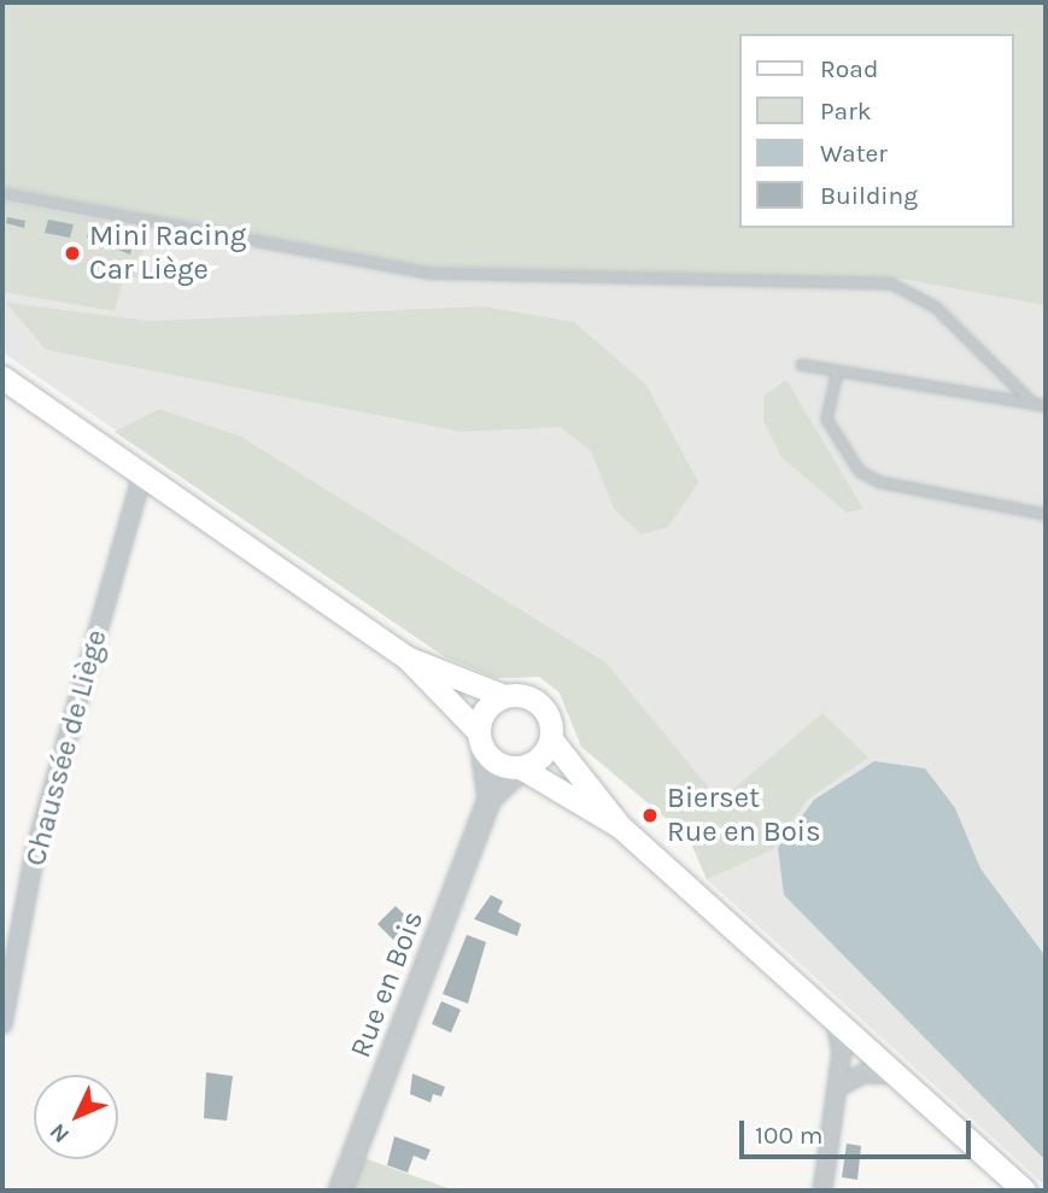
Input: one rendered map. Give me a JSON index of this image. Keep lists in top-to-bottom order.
{
  "streets": {
    "street": ["Chaussée de Liège", "Rue en Bois"]
  },
  "places": ["Mini Racing Car Liège", "Bierset Rue en Bois"],
  "legend": [
    "Road",
    "Park",
    "Water",
    "Building"
  ],
  "scale_bar": "100 m",
  "north": "bottom left"
}
